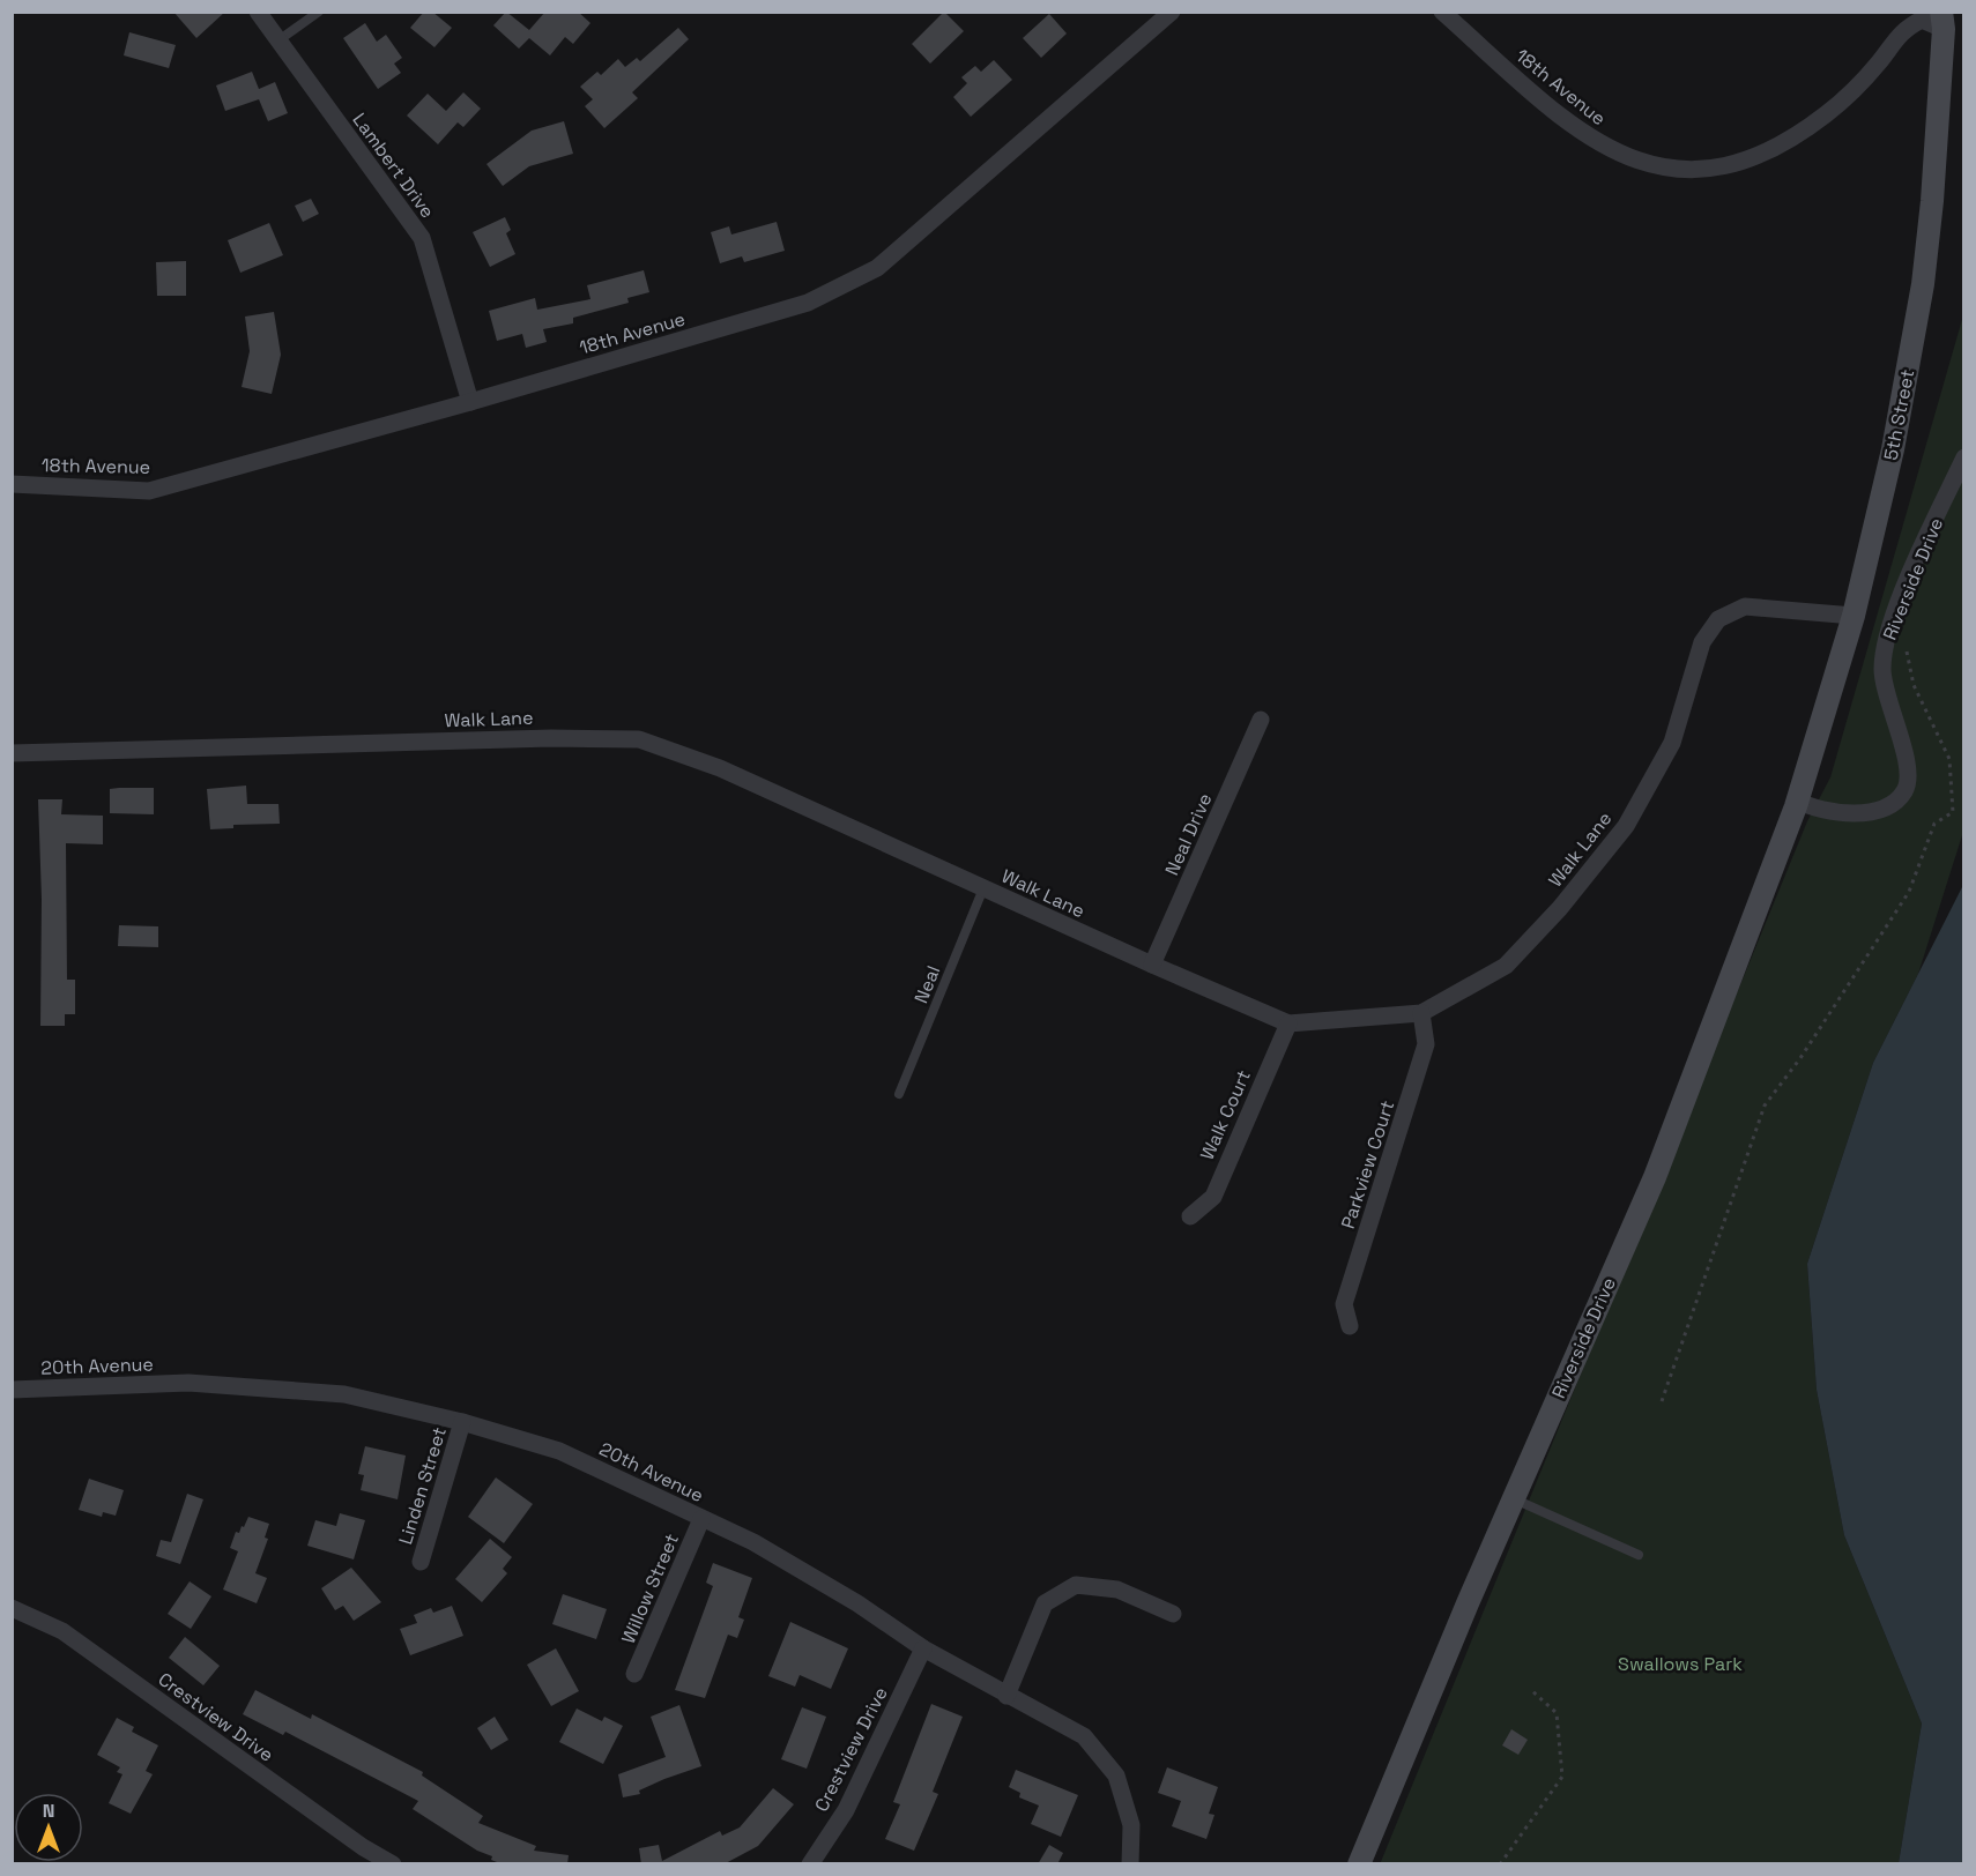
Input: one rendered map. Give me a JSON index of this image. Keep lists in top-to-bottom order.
{
  "streets": {
    "main road": ["5th Street", "Riverside Drive"],
    "street": [
      "18th Avenue",
      "Lambert Drive",
      "Walk Lane",
      "Neal Drive",
      "Walk Court",
      "Parkview Court",
      "20th Avenue",
      "Linden Street",
      "Willow Street",
      "Crestview Drive"
    ],
    "lane": ["Neal"]
  },
  "crossings": [
    ["18th Avenue", "Lambert Drive"],
    ["18th Avenue", "5th Street"],
    ["5th Street", "Riverside Drive"],
    ["5th Street", "Walk Lane"],
    ["Walk Lane", "Neal Drive"],
    ["Walk Lane", "Neal"],
    ["Walk Lane", "Walk Court"],
    ["Walk Lane", "Parkview Court"],
    ["20th Avenue", "Linden Street"],
    ["20th Avenue", "Willow Street"],
    ["20th Avenue", "Crestview Drive"]
  ],
  "parks": ["Swallows Park"],
  "north": "top"
}
